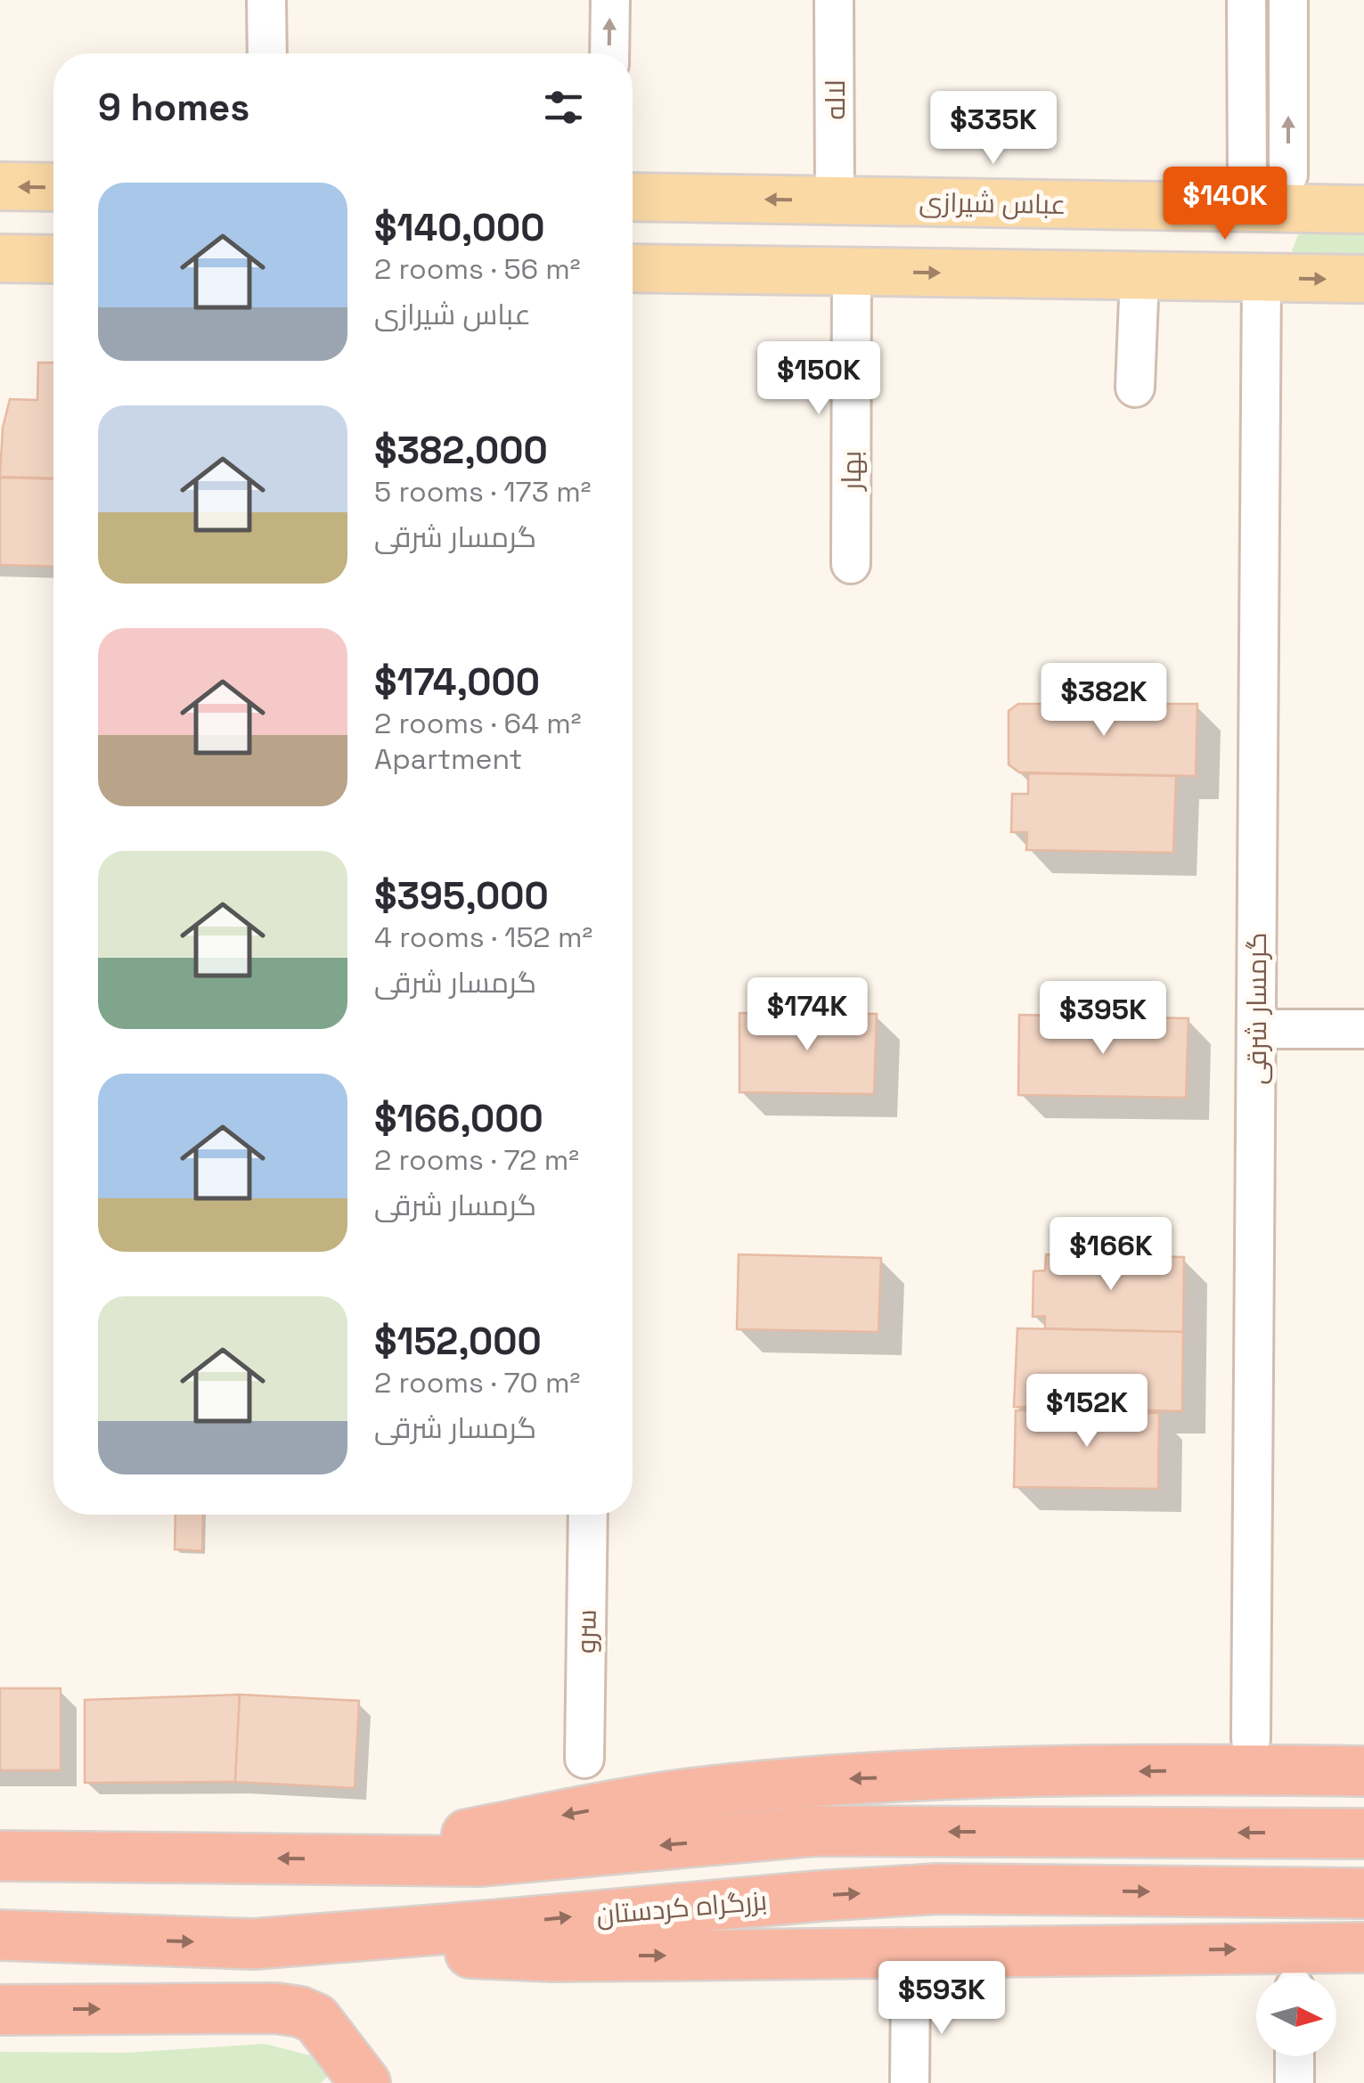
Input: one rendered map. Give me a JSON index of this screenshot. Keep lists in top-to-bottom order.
{
  "streets": {
    "highway": ["بزرگراه کردستان"],
    "main road": ["عباس شیرازی"],
    "street": [
      "لاله",
      "بهار",
      "گرمسار شرقی",
      "سرو"
    ]
  },
  "crossings": [
    ["لاله", "عباس شیرازی"]
  ],
  "north": "right",
  "page": {
    "heading": "9 homes",
    "price": [
      "$335K",
      "$140K",
      "$150K",
      "$382K",
      "$174K",
      "$395K",
      "$166K",
      "$152K",
      "$593K"
    ],
    "list": [
      {
        "name": "$140,000",
        "note": "2 rooms · 56 m² · عباس شیرازی"
      },
      {
        "name": "$382,000",
        "note": "5 rooms · 173 m² · گرمسار شرقی"
      },
      {
        "name": "$174,000",
        "note": "2 rooms · 64 m² · Apartment"
      },
      {
        "name": "$395,000",
        "note": "4 rooms · 152 m² · گرمسار شرقی"
      },
      {
        "name": "$166,000",
        "note": "2 rooms · 72 m² · گرمسار شرقی"
      },
      {
        "name": "$152,000",
        "note": "2 rooms · 70 m² · گرمسار شرقی"
      }
    ]
  }
}
